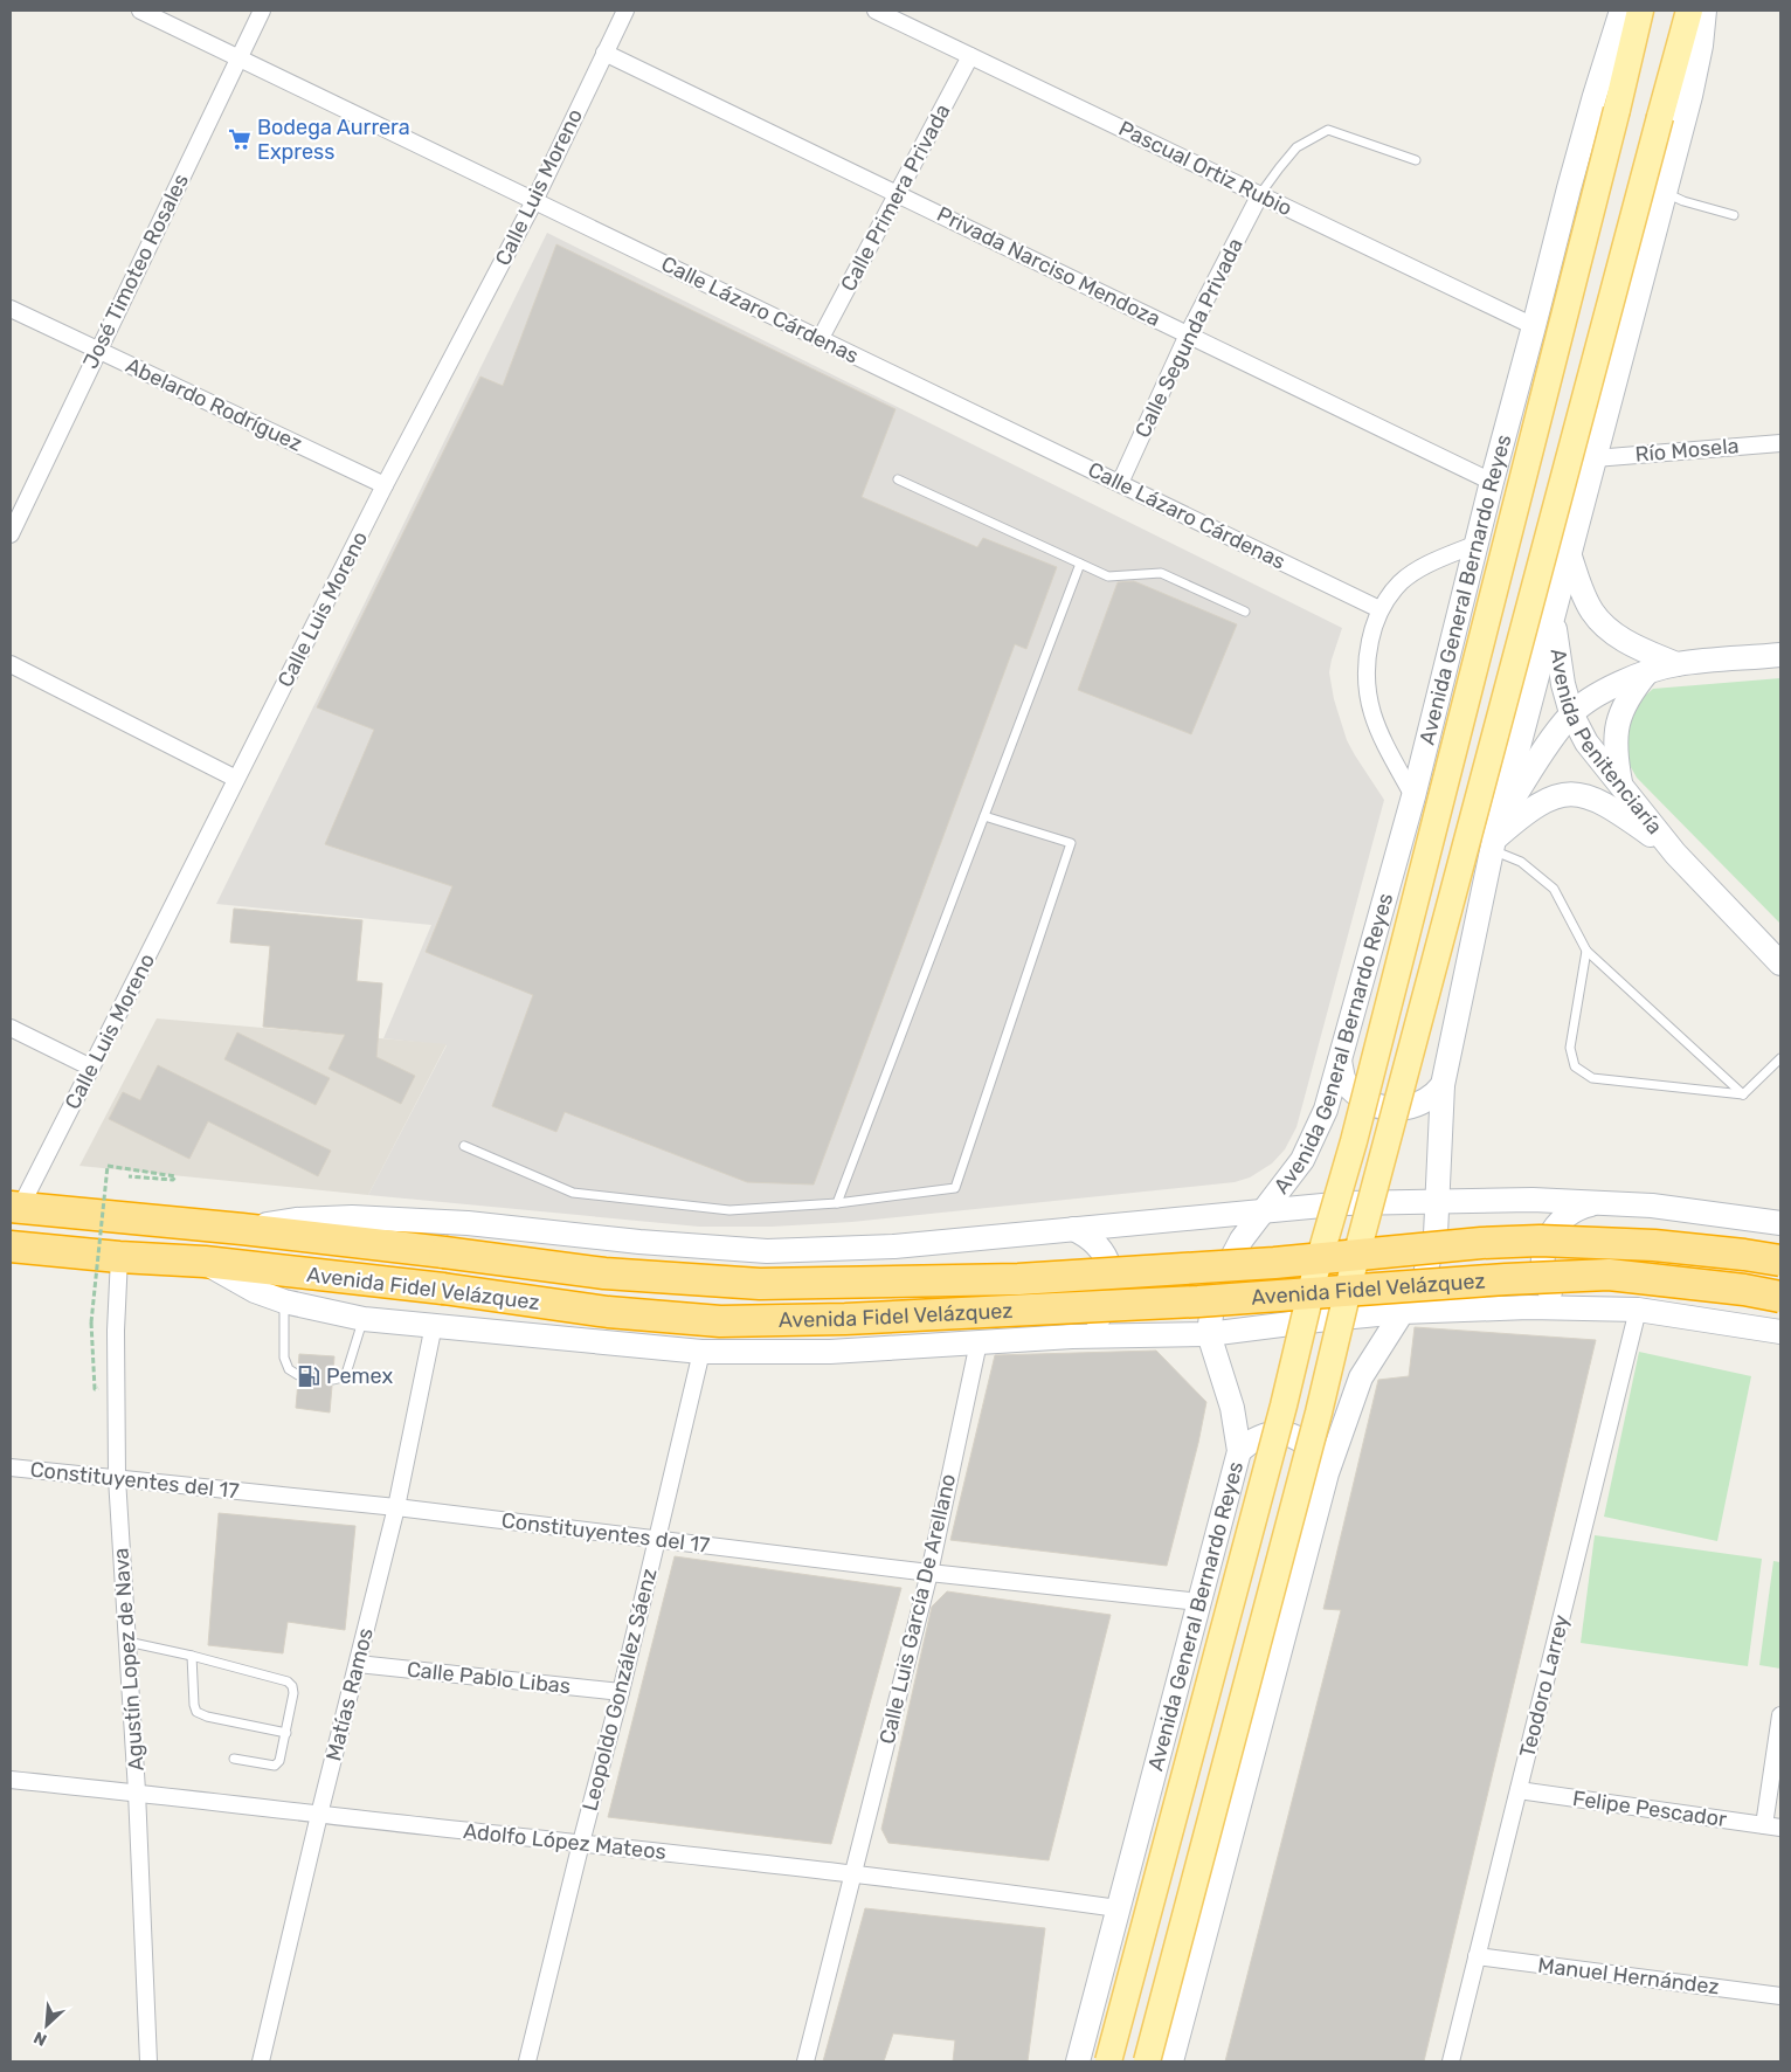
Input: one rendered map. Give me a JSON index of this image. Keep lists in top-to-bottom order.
{
  "streets": {
    "highway": ["Avenida Fidel Velázquez"],
    "main road": ["Avenida General Bernardo Reyes"],
    "street": [
      "Pascual Ortiz Rubio",
      "Calle Luis Moreno",
      "Calle Primera Privada",
      "Privada Narciso Mendoza",
      "José Timoteo Rosales",
      "Calle Lázaro Cárdenas",
      "Calle Segunda Privada",
      "Abelardo Rodríguez",
      "Río Mosela",
      "Avenida Penitenciaría",
      "Constituyentes del 17",
      "Calle Luis García De Arellano",
      "Agustín Lopez de Nava",
      "Calle Pablo Libas",
      "Teodoro Larrey",
      "Leopoldo González Sáenz",
      "Matías Ramos",
      "Felipe Pescador",
      "Adolfo López Mateos",
      "Manuel Hernández"
    ]
  },
  "crossings": [
    ["Pascual Ortiz Rubio", "Calle Primera Privada"],
    ["Pascual Ortiz Rubio", "Calle Segunda Privada"],
    ["Pascual Ortiz Rubio", "Avenida General Bernardo Reyes"],
    ["Calle Luis Moreno", "Privada Narciso Mendoza"],
    ["Calle Luis Moreno", "Calle Lázaro Cárdenas"],
    ["Calle Luis Moreno", "Abelardo Rodríguez"],
    ["Calle Luis Moreno", "Avenida Fidel Velázquez"],
    ["Calle Primera Privada", "Privada Narciso Mendoza"],
    ["Calle Primera Privada", "Calle Lázaro Cárdenas"],
    ["Privada Narciso Mendoza", "Calle Segunda Privada"],
    ["Privada Narciso Mendoza", "Avenida General Bernardo Reyes"],
    ["José Timoteo Rosales", "Calle Lázaro Cárdenas"],
    ["José Timoteo Rosales", "Abelardo Rodríguez"],
    ["Calle Lázaro Cárdenas", "Calle Segunda Privada"],
    ["Avenida General Bernardo Reyes", "Constituyentes del 17"],
    ["Avenida General Bernardo Reyes", "Adolfo López Mateos"],
    ["Avenida Fidel Velázquez", "Agustín Lopez de Nava"],
    ["Constituyentes del 17", "Calle Luis García De Arellano"],
    ["Constituyentes del 17", "Agustín Lopez de Nava"],
    ["Constituyentes del 17", "Leopoldo González Sáenz"],
    ["Constituyentes del 17", "Matías Ramos"],
    ["Calle Luis García De Arellano", "Adolfo López Mateos"],
    ["Agustín Lopez de Nava", "Adolfo López Mateos"],
    ["Calle Pablo Libas", "Leopoldo González Sáenz"],
    ["Calle Pablo Libas", "Matías Ramos"],
    ["Teodoro Larrey", "Felipe Pescador"],
    ["Teodoro Larrey", "Manuel Hernández"],
    ["Leopoldo González Sáenz", "Adolfo López Mateos"],
    ["Matías Ramos", "Adolfo López Mateos"]
  ],
  "places": {
    "supermarket": ["Bodega Aurrera Express"],
    "fuel station": ["Pemex"]
  },
  "north": "bottom left"
}
